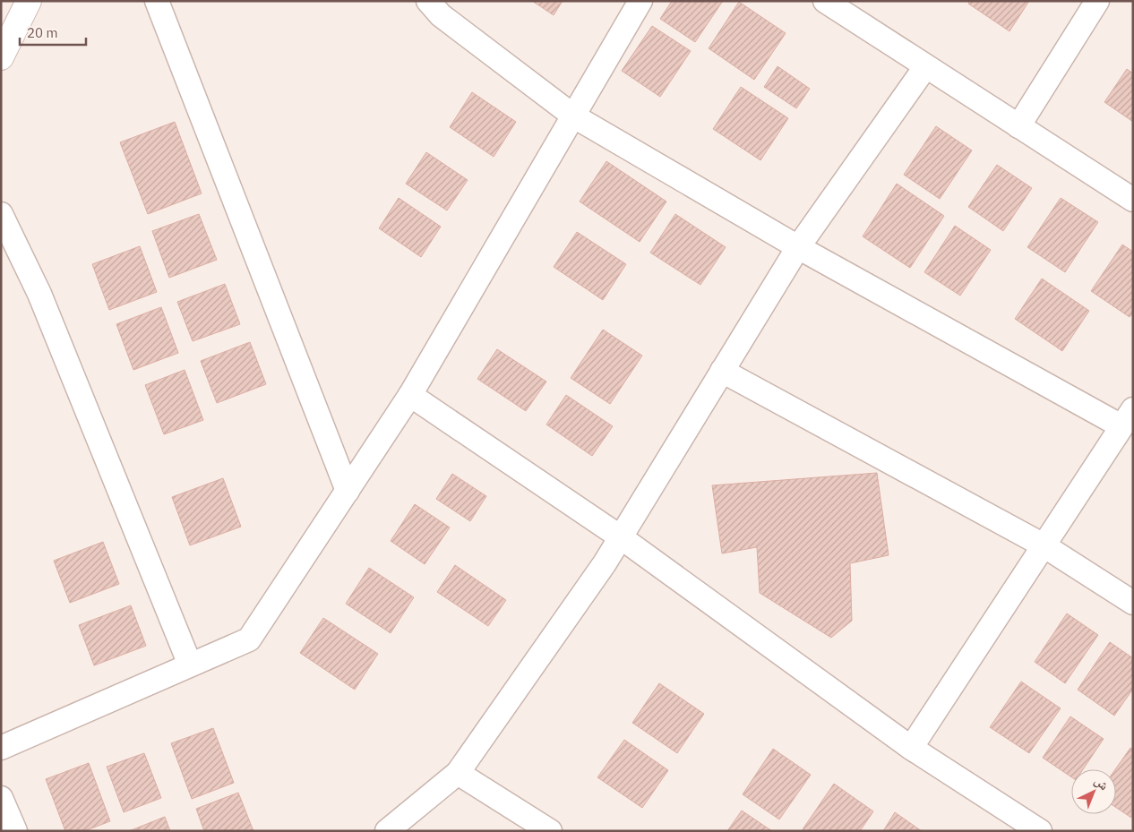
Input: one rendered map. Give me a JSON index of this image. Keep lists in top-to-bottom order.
{
  "scale_bar": "20 m",
  "north": "top right"
}
